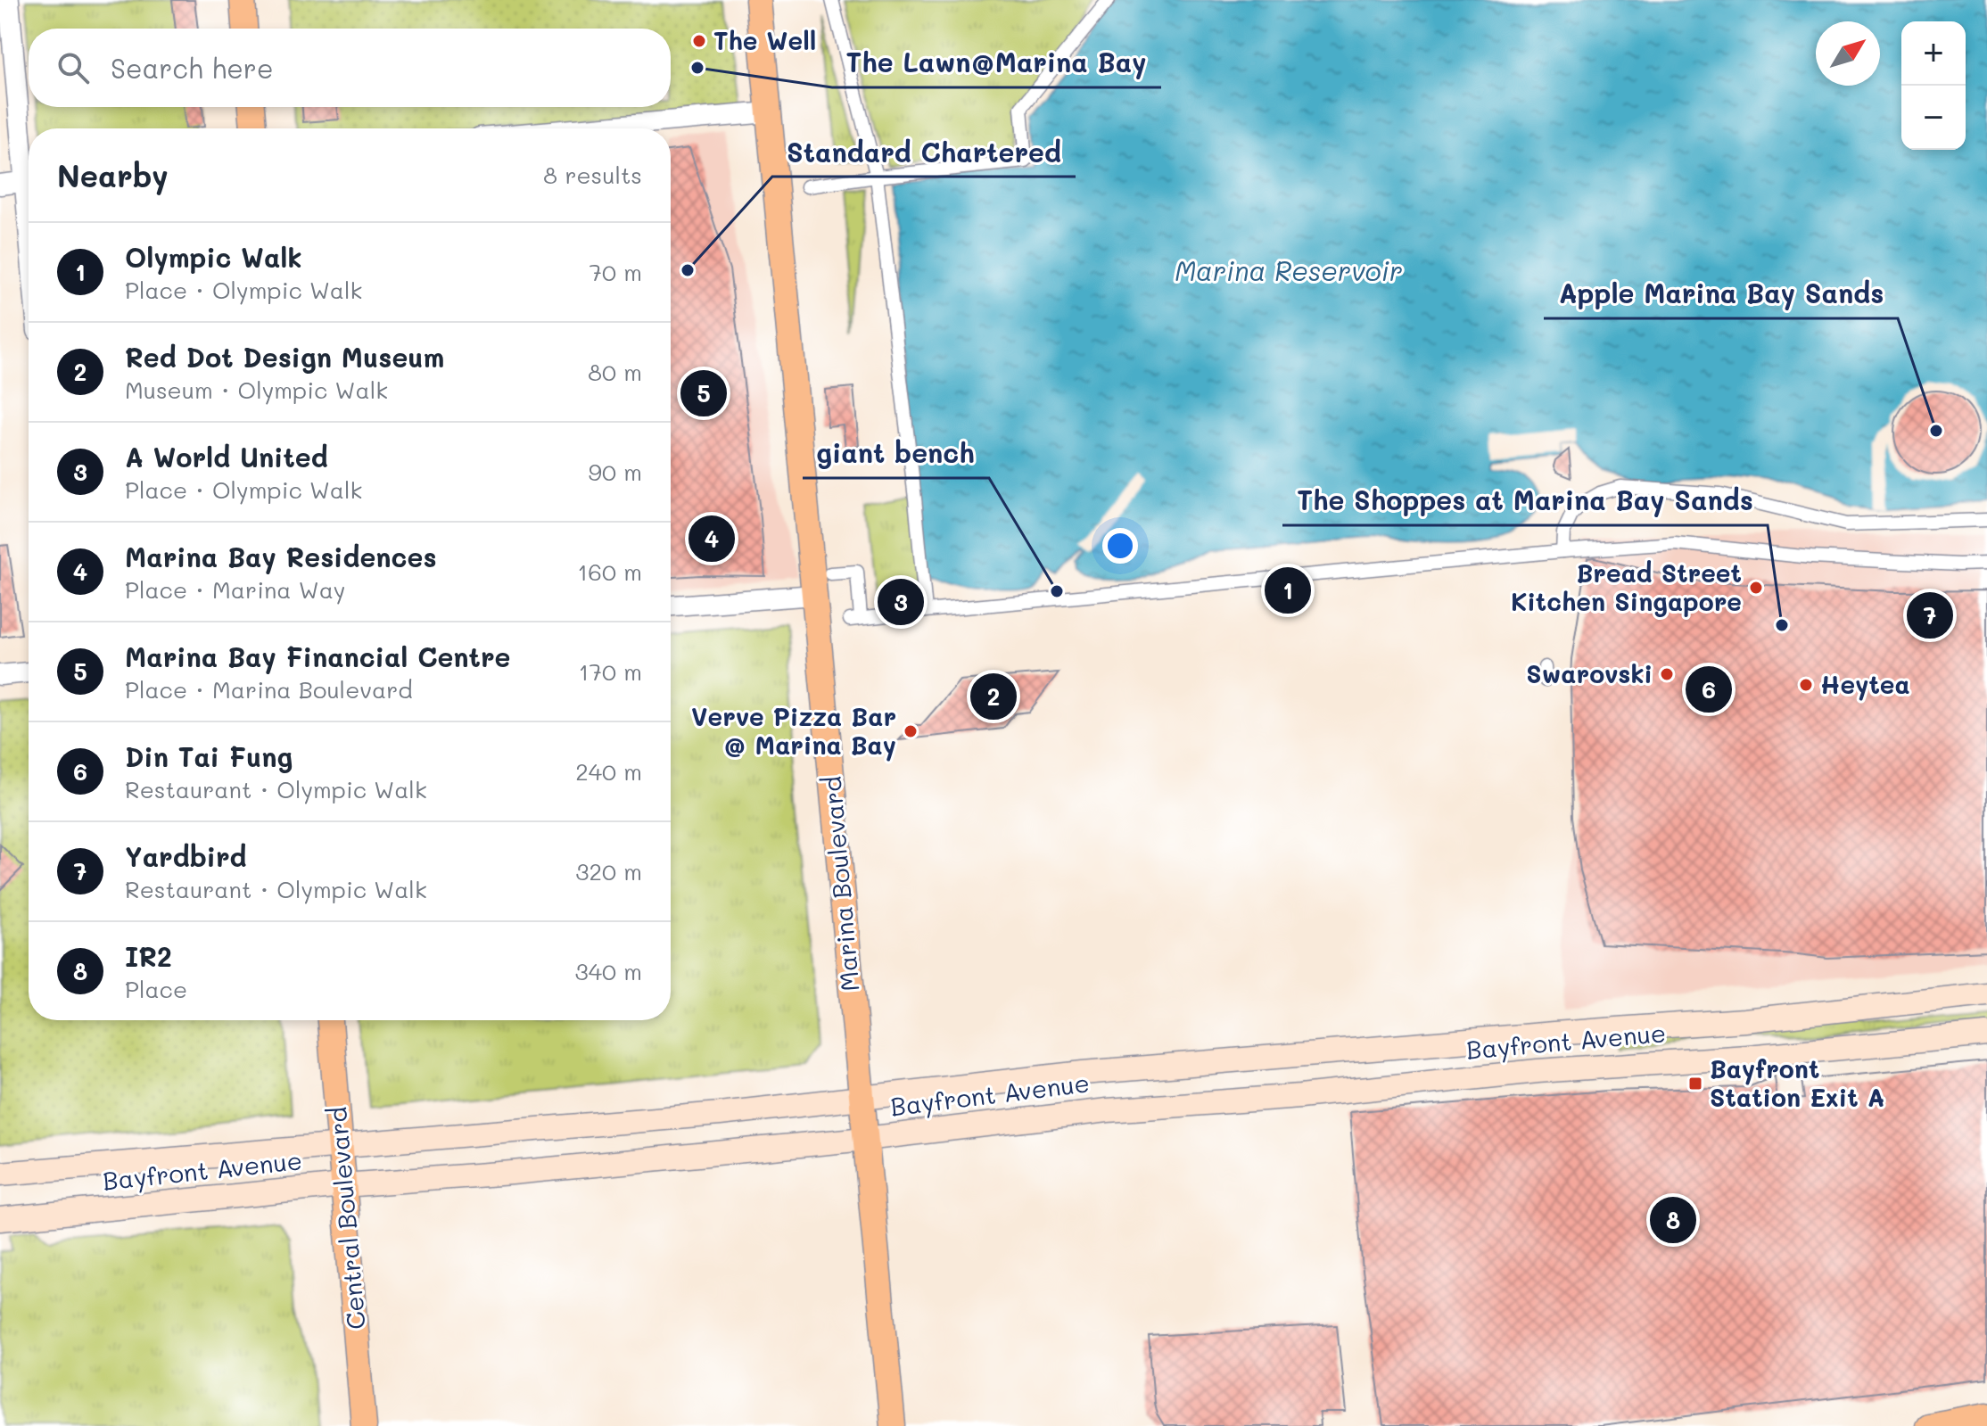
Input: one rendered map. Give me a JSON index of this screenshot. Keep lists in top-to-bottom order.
{
  "streets": {
    "main road": ["Marina Boulevard", "Bayfront Avenue", "Central Boulevard"]
  },
  "crossings": [
    ["Marina Boulevard", "Bayfront Avenue"],
    ["Bayfront Avenue", "Central Boulevard"]
  ],
  "water": ["Marina Reservoir"],
  "places": {
    "other": [
      "The Well",
      "The Lawn@Marina Bay",
      "Standard Chartered",
      "Apple Marina Bay Sands",
      "Bread Street Kitchen Singapore",
      "giant bench",
      "The Shoppes at Marina Bay Sands",
      "Swarovski",
      "Heytea",
      "Verve Pizza Bar @ Marina Bay"
    ],
    "transit": ["Bayfront Station Exit A"]
  },
  "north": "top right",
  "page": {
    "map_buttons": ["+", "−"],
    "search": "Search here",
    "heading": ["Nearby", "8 results"],
    "list": [
      {
        "mark": "1",
        "name": "Olympic Walk",
        "note": "Place · Olympic Walk",
        "value": "70 m"
      },
      {
        "mark": "2",
        "name": "Red Dot Design Museum",
        "note": "Museum · Olympic Walk",
        "value": "80 m"
      },
      {
        "mark": "3",
        "name": "A World United",
        "note": "Place · Olympic Walk",
        "value": "90 m"
      },
      {
        "mark": "4",
        "name": "Marina Bay Residences",
        "note": "Place · Marina Way",
        "value": "160 m"
      },
      {
        "mark": "5",
        "name": "Marina Bay Financial Centre",
        "note": "Place · Marina Boulevard",
        "value": "170 m"
      },
      {
        "mark": "6",
        "name": "Din Tai Fung",
        "note": "Restaurant · Olympic Walk",
        "value": "240 m"
      },
      {
        "mark": "7",
        "name": "Yardbird",
        "note": "Restaurant · Olympic Walk",
        "value": "320 m"
      },
      {
        "mark": "8",
        "name": "IR2",
        "note": "Place",
        "value": "340 m"
      }
    ],
    "pins": [
      "5",
      "4",
      "1",
      "3",
      "7",
      "6",
      "2",
      "8"
    ]
  }
}
